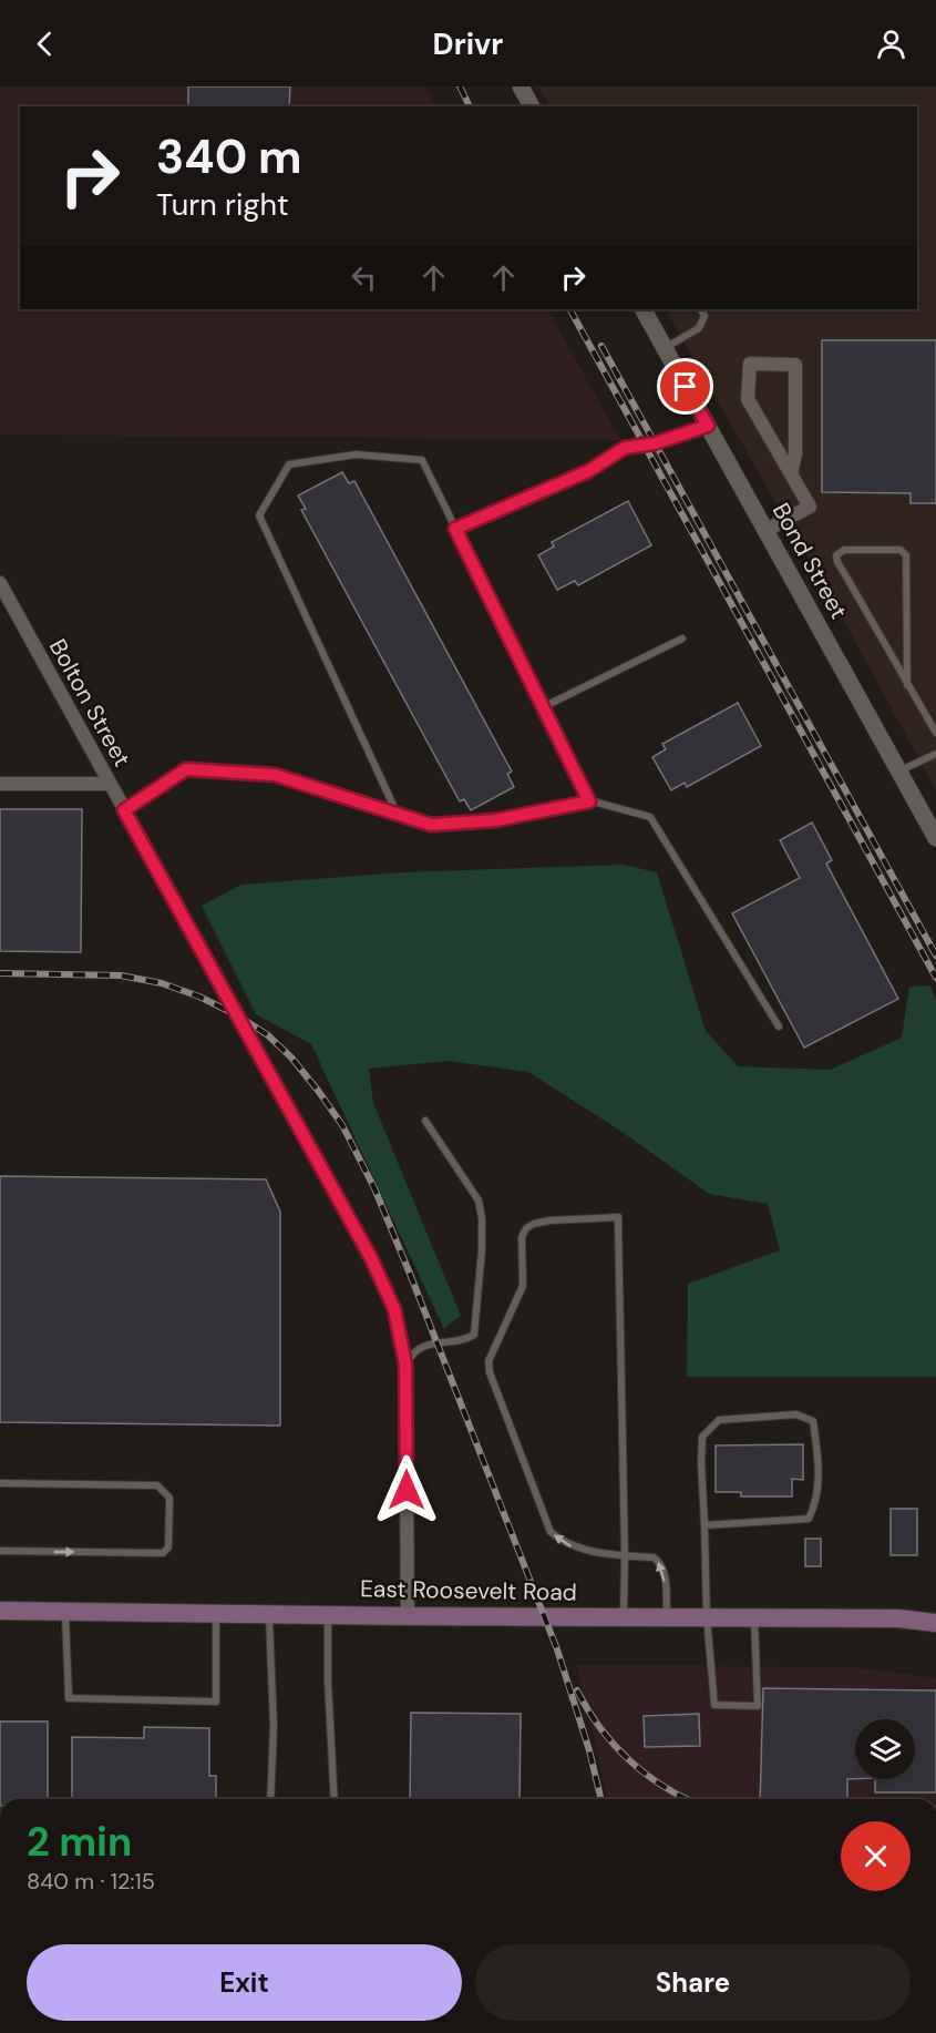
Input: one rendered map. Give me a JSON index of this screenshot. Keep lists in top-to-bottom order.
{
  "streets": {
    "main road": ["East Roosevelt Road"],
    "street": ["Bond Street", "Bolton Street"]
  },
  "crossings": [
    ["Bolton Street", "East Roosevelt Road"]
  ],
  "page": {
    "header": "Drivr",
    "turn": ["340 m", "Turn right"],
    "heading": ["2 min", "840 m · 12:15"],
    "buttons": ["Exit", "Share"]
  }
}
